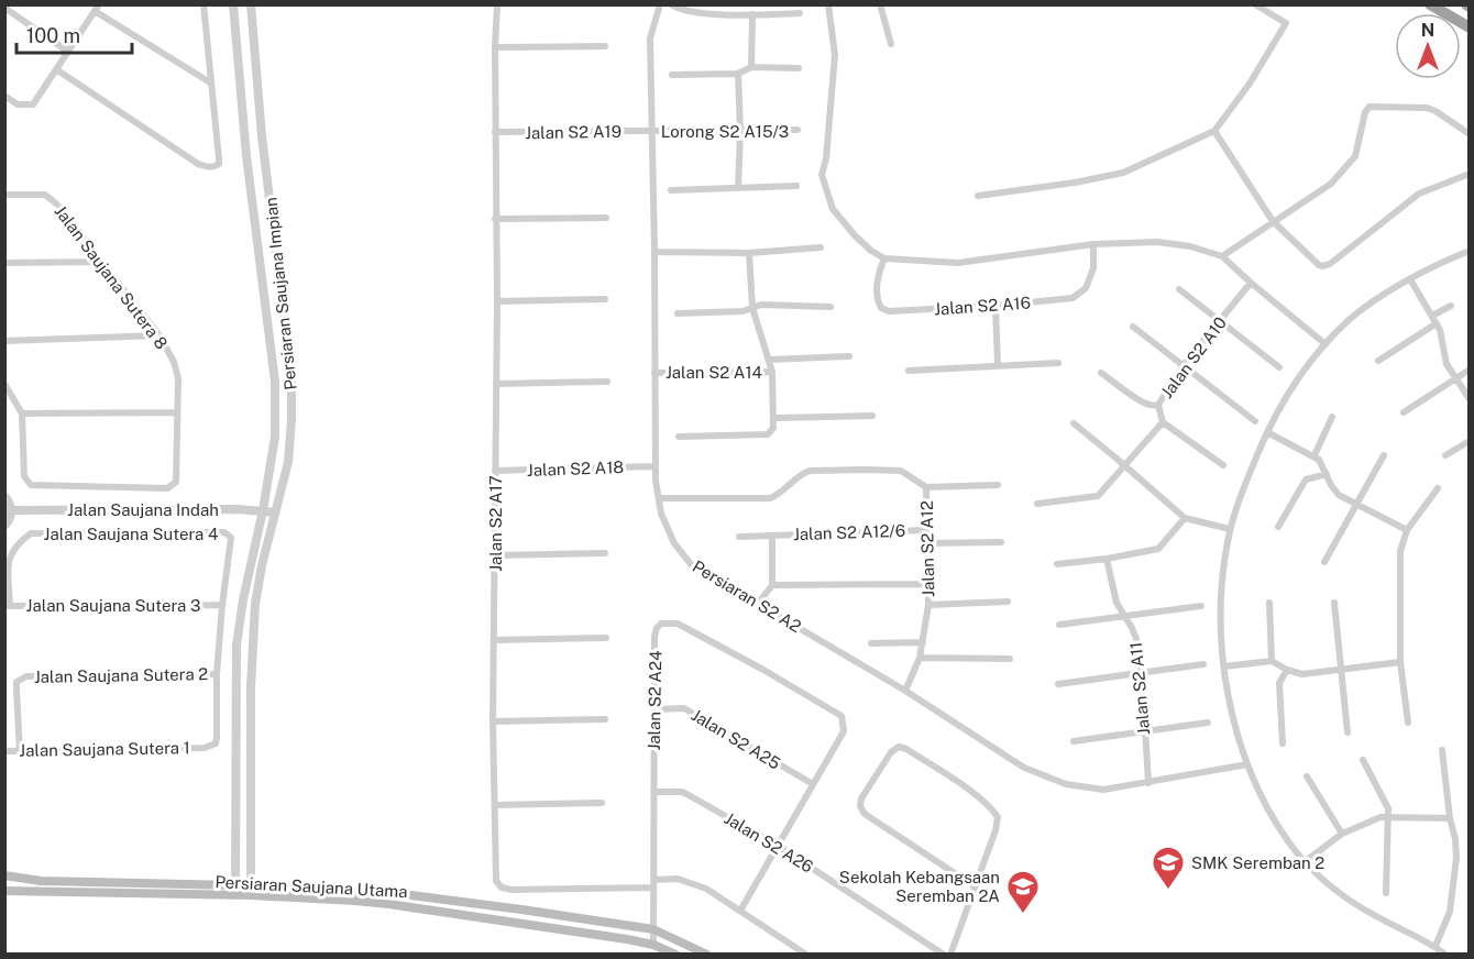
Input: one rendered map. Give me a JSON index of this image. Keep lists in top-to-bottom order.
{
  "streets": {
    "main road": ["Persiaran Saujana Utama"],
    "street": [
      "Lorong S2 A15/3",
      "Jalan S2 A19",
      "Jalan Saujana Sutera 8",
      "Persiaran Saujana Impian",
      "Jalan S2 A16",
      "Jalan S2 A10",
      "Jalan S2 A14",
      "Jalan S2 A18",
      "Jalan Saujana Indah",
      "Jalan S2 A17",
      "Jalan S2 A12/6",
      "Jalan Saujana Sutera 4",
      "Jalan S2 A12",
      "Persiaran S2 A2",
      "Jalan Saujana Sutera 3",
      "Jalan Saujana Sutera 2",
      "Jalan S2 A11",
      "Jalan S2 A24",
      "Jalan S2 A25",
      "Jalan Saujana Sutera 1",
      "Jalan S2 A26"
    ]
  },
  "crossings": [
    ["Lorong S2 A15/3", "Jalan S2 A19"],
    ["Lorong S2 A15/3", "Persiaran S2 A2"],
    ["Jalan S2 A19", "Jalan S2 A17"],
    ["Jalan S2 A19", "Persiaran S2 A2"],
    ["Persiaran Saujana Impian", "Jalan Saujana Indah"],
    ["Persiaran Saujana Impian", "Persiaran Saujana Utama"],
    ["Jalan S2 A14", "Persiaran S2 A2"],
    ["Jalan S2 A18", "Jalan S2 A17"],
    ["Jalan S2 A18", "Persiaran S2 A2"],
    ["Jalan S2 A17", "Jalan S2 A24"],
    ["Jalan S2 A12/6", "Jalan S2 A12"],
    ["Jalan Saujana Sutera 4", "Jalan Saujana Sutera 3"],
    ["Jalan S2 A12", "Persiaran S2 A2"],
    ["Persiaran S2 A2", "Jalan S2 A11"],
    ["Jalan Saujana Sutera 2", "Jalan Saujana Sutera 1"],
    ["Jalan S2 A24", "Jalan S2 A25"],
    ["Jalan S2 A24", "Jalan S2 A26"],
    ["Jalan S2 A24", "Persiaran Saujana Utama"]
  ],
  "places": {
    "school or university": ["SMK Seremban 2", "Sekolah Kebangsaan Seremban 2A"]
  },
  "scale_bar": "100 m",
  "north": "top"
}
